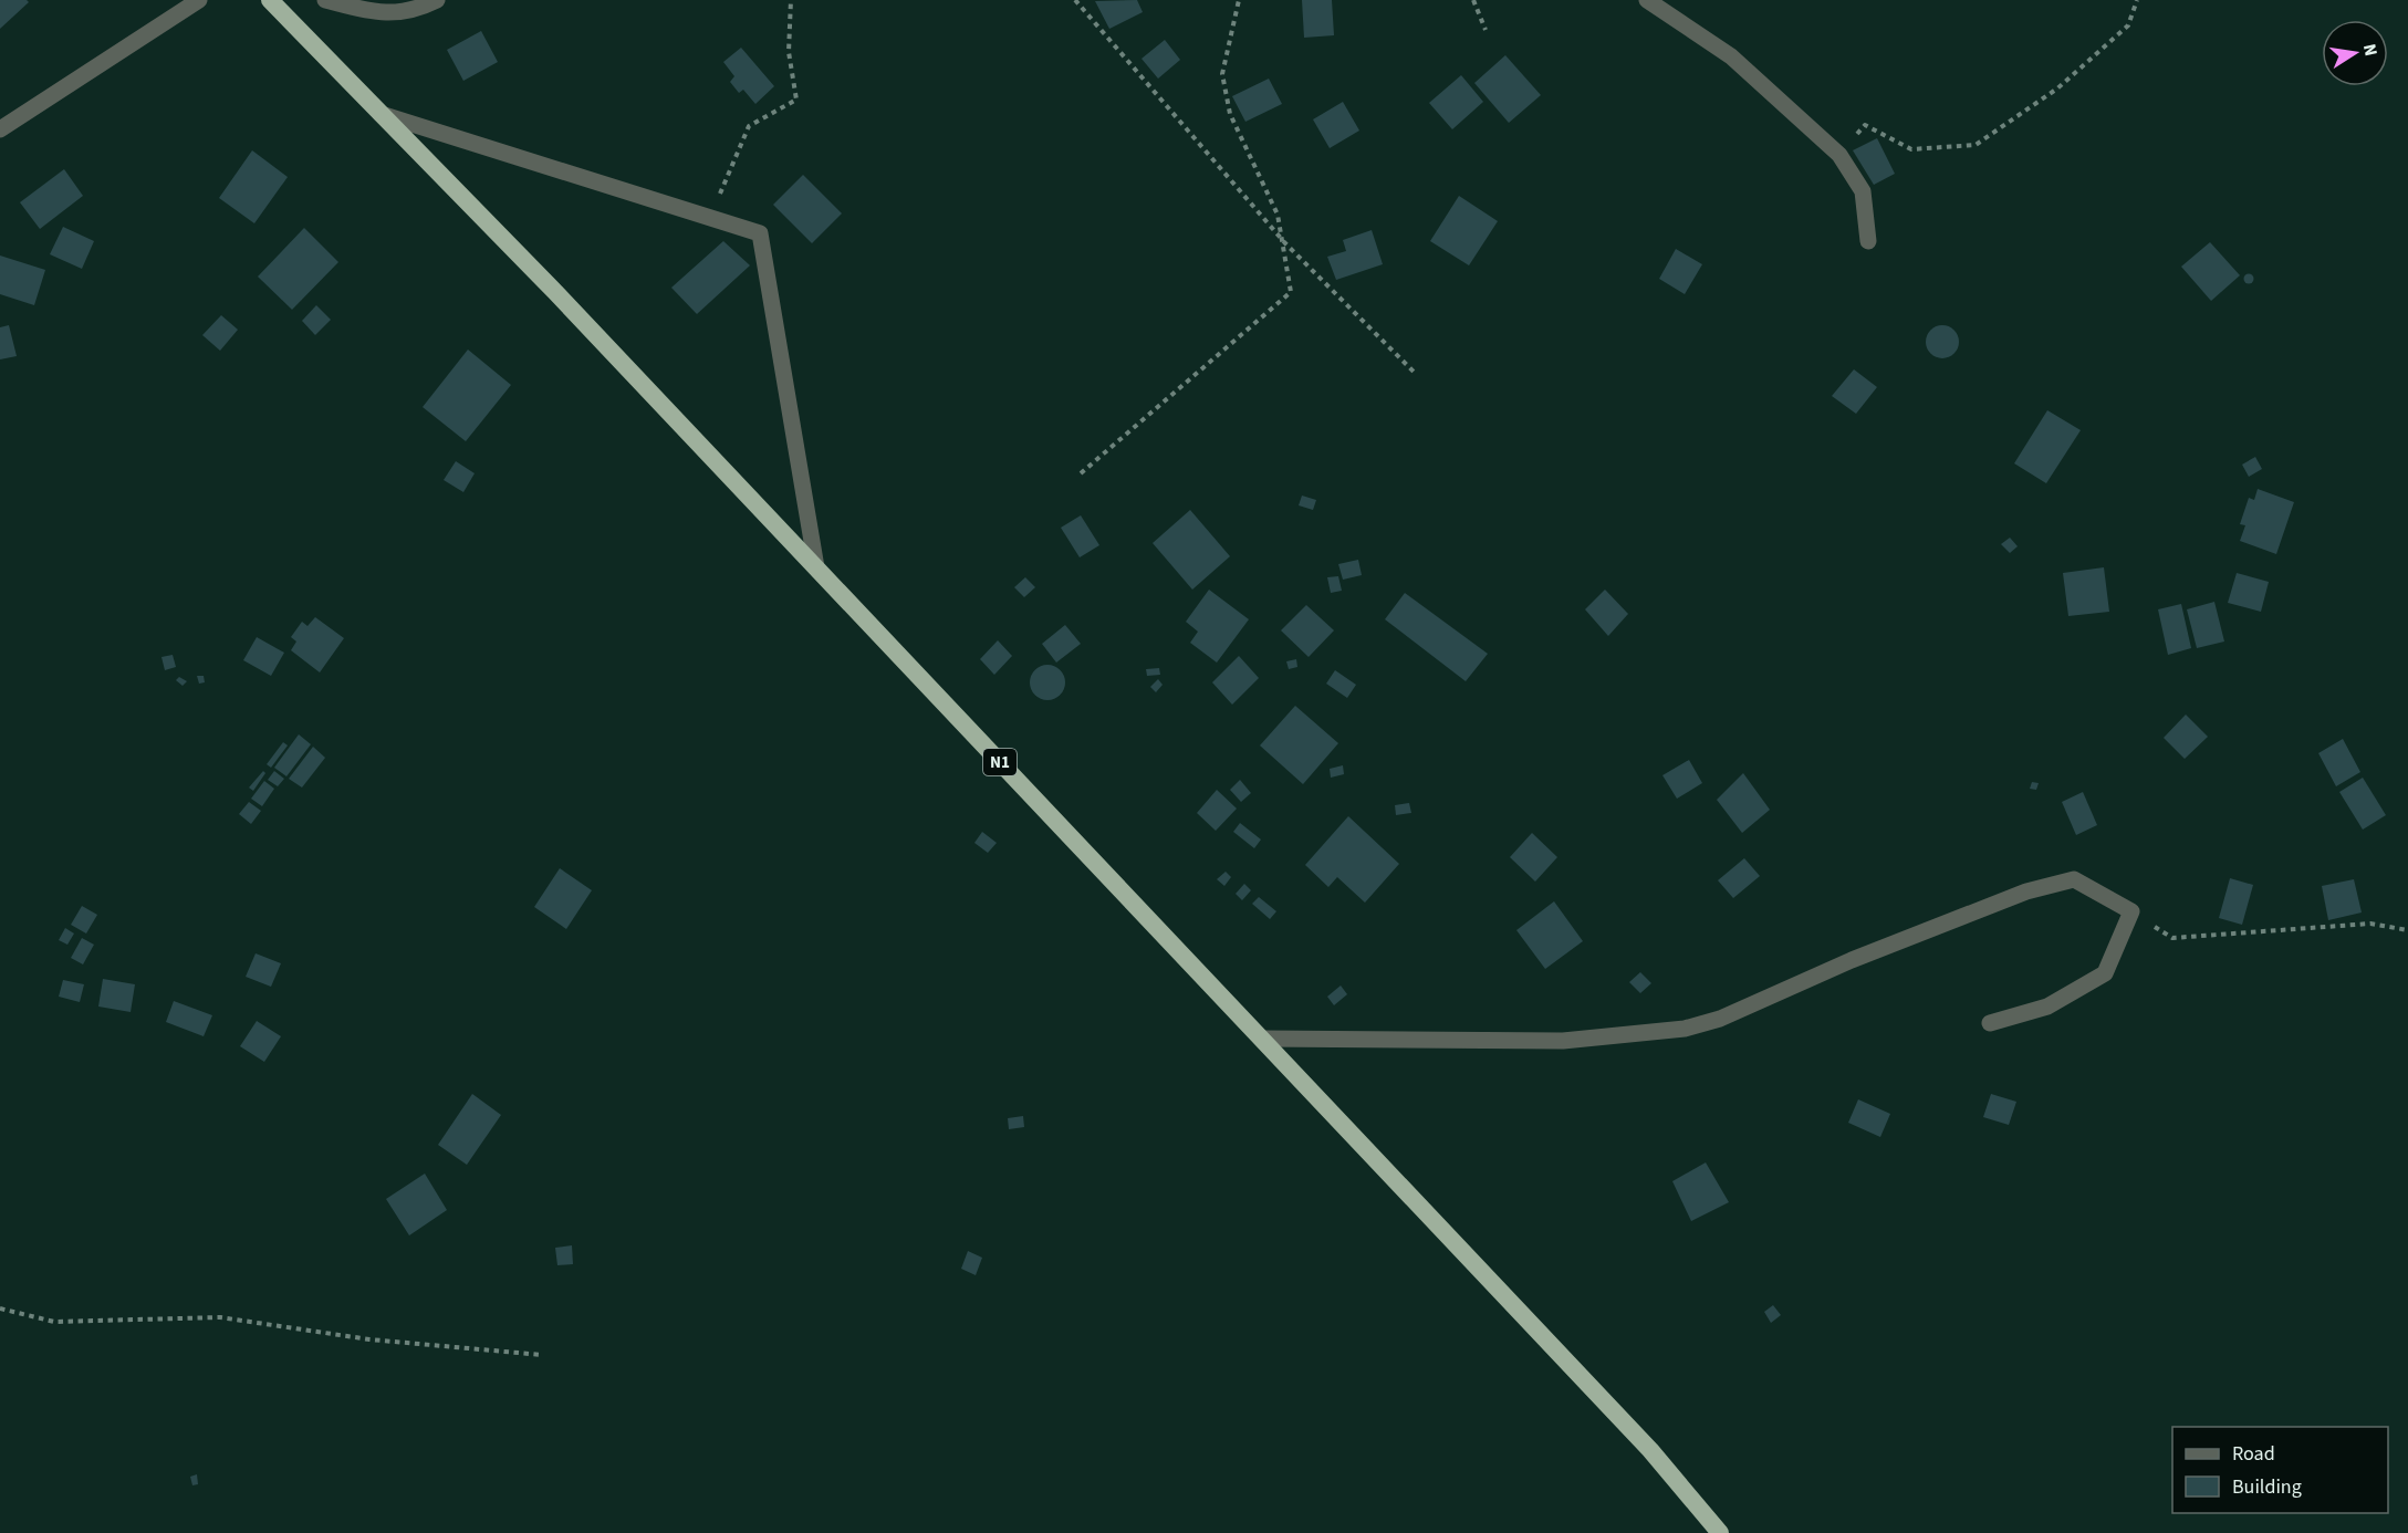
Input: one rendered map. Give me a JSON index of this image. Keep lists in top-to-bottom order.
{
  "streets": {
    "highway": ["N1"]
  },
  "legend": ["Road", "Building"],
  "north": "right"
}
